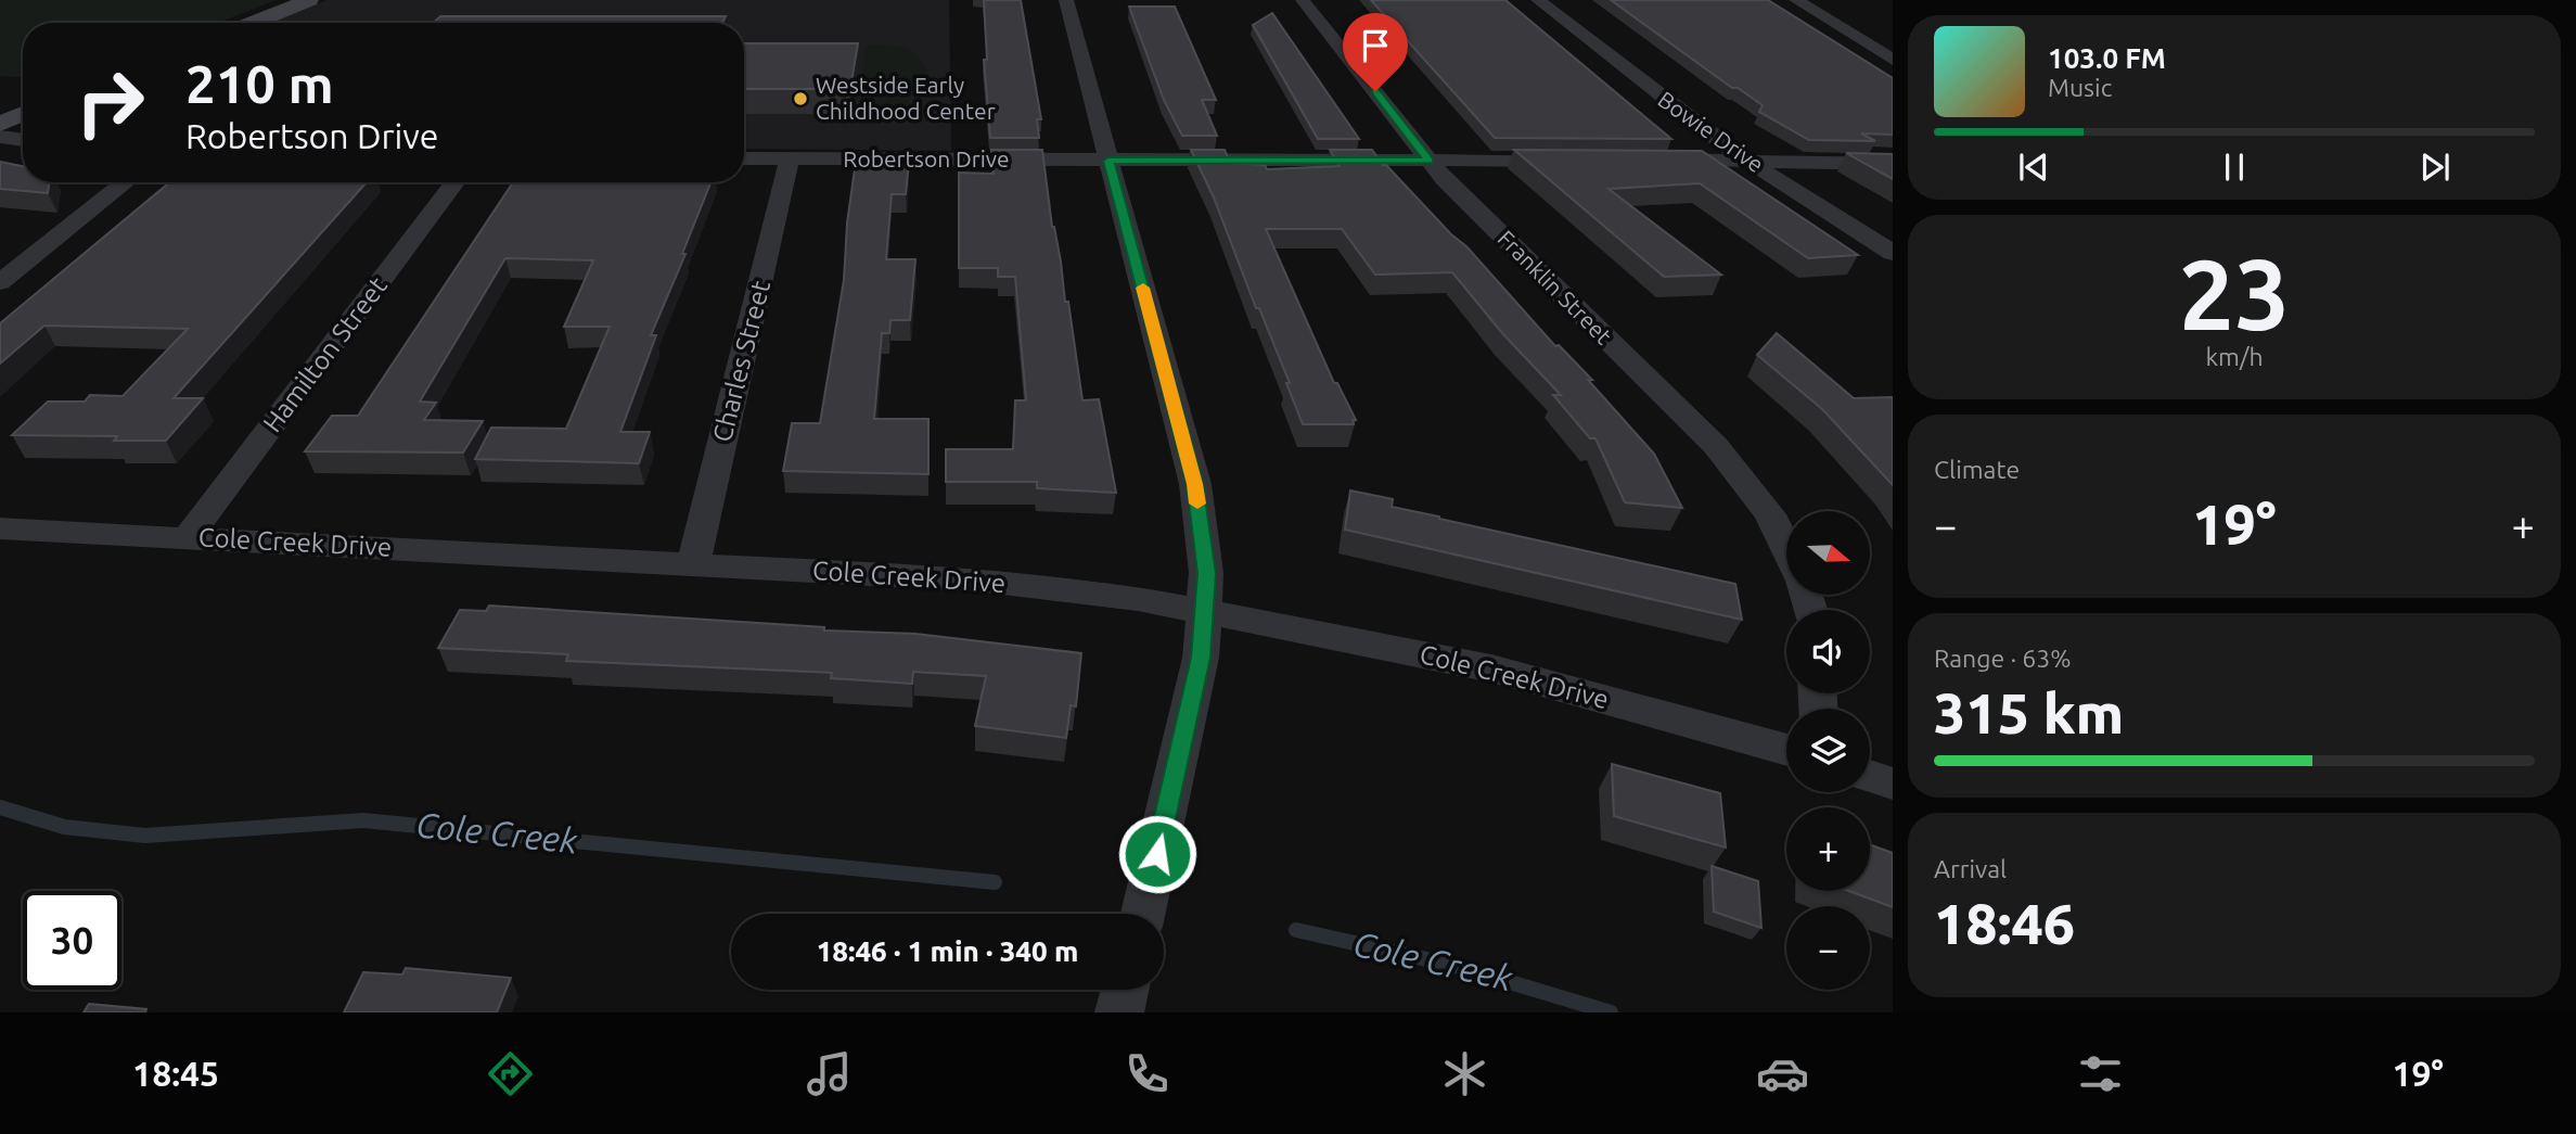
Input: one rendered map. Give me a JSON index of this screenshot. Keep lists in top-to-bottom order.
{
  "streets": {
    "street": [
      "Bowie Drive",
      "Robertson Drive",
      "Franklin Street",
      "Hamilton Street",
      "Charles Street",
      "Cole Creek Drive"
    ]
  },
  "crossings": [
    ["Robertson Drive", "Franklin Street"],
    ["Robertson Drive", "Charles Street"],
    ["Hamilton Street", "Cole Creek Drive"],
    ["Charles Street", "Cole Creek Drive"]
  ],
  "water": ["Cole Creek"],
  "places": ["Westside Early Childhood Center"],
  "north": "right",
  "page": {
    "turn": ["210 m", "Robertson Drive"],
    "song": ["103.0 FM", "Music"],
    "tile": [
      ["23", "km/h"],
      "Climate",
      ["Range · 63%", "315 km"],
      ["Arrival", "18:46"]
    ],
    "heat": ["−", "19°", "+"],
    "map_buttons": ["+", "−"],
    "limit": "30",
    "trip": "18:46 · 1 min · 340 m",
    "tabs": ["18:45", "19°"]
  }
}
